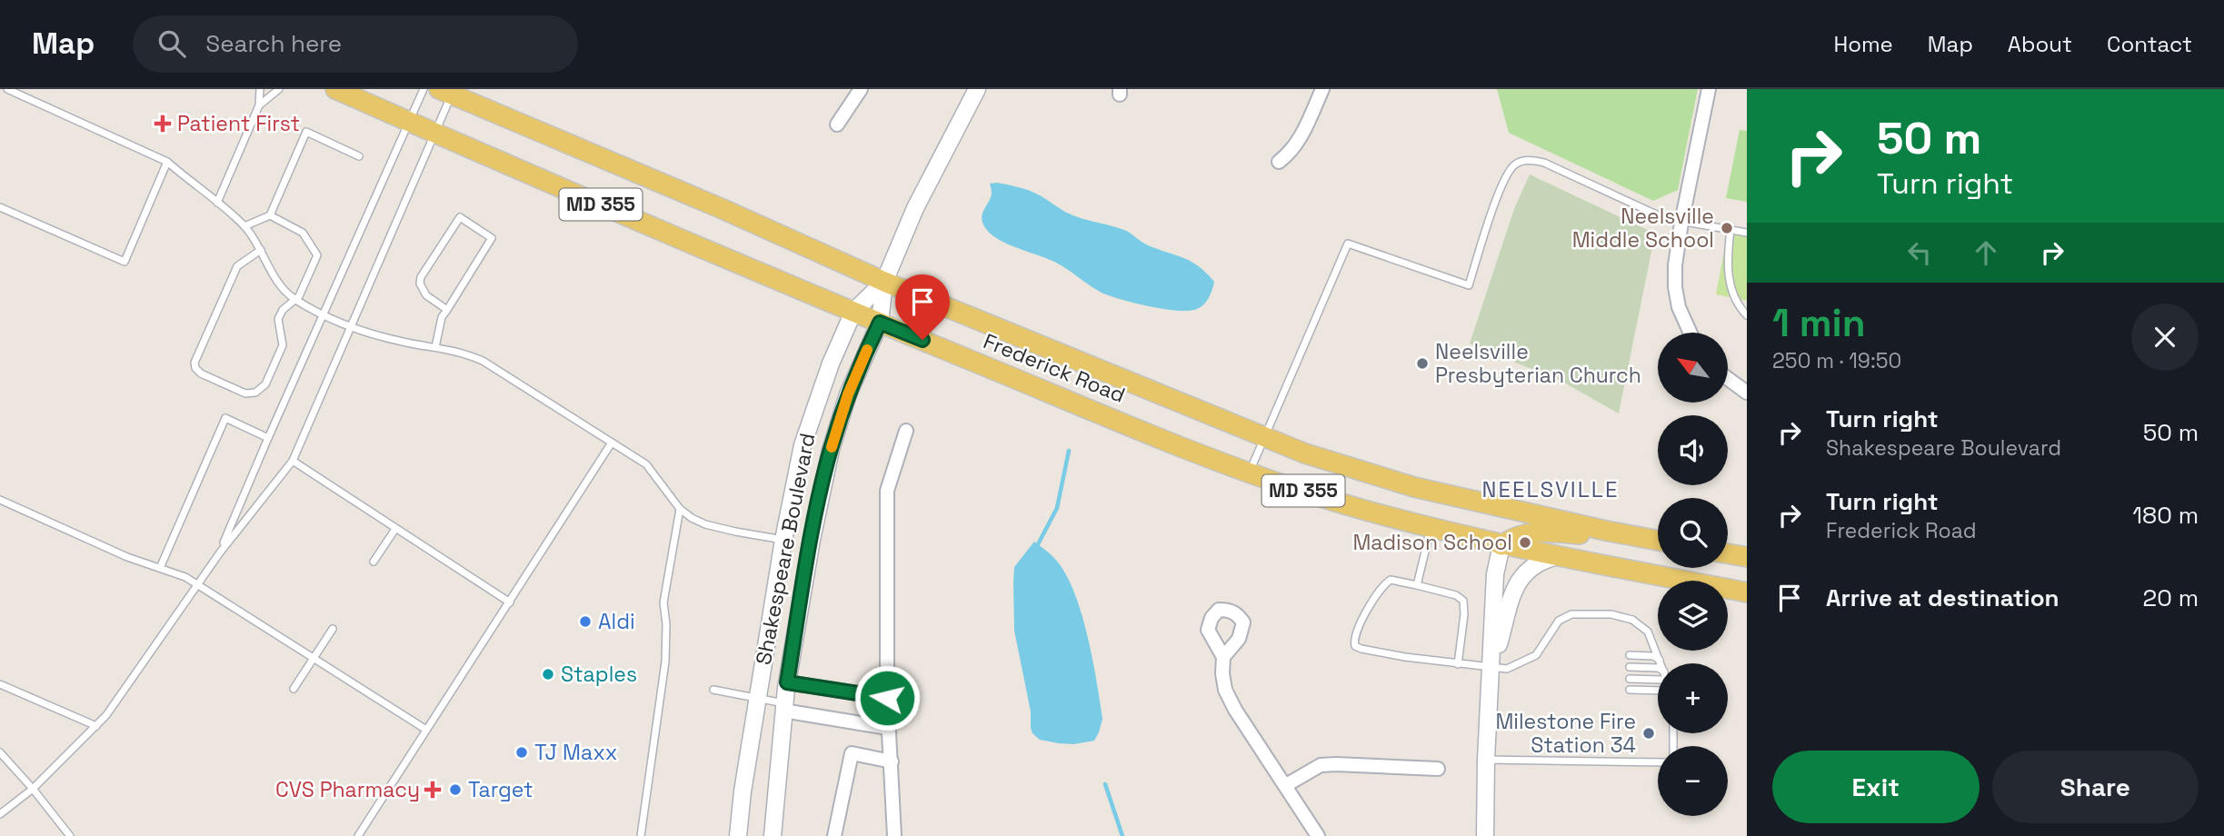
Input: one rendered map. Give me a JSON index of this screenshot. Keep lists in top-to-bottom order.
{
  "streets": {
    "main road": ["MD 355", "Frederick Road"],
    "street": ["Shakespeare Boulevard"]
  },
  "crossings": [
    ["Frederick Road", "Shakespeare Boulevard"]
  ],
  "districts": ["NEELSVILLE"],
  "places": {
    "health": ["Patient First", "CVS Pharmacy"],
    "other": [
      "Neelsville Middle School",
      "Neelsville Presbyterian Church",
      "Madison School",
      "Aldi",
      "Staples",
      "Milestone Fire Station 34",
      "TJ Maxx",
      "Target"
    ]
  },
  "north": "top left",
  "page": {
    "header": "Map",
    "search": "Search here",
    "nav": [
      "Home",
      "Map",
      "About",
      "Contact"
    ],
    "turn": ["50 m", "Turn right"],
    "heading": ["1 min", "250 m · 19:50"],
    "map_buttons": ["+", "−"],
    "list": [
      {
        "name": "Turn right",
        "note": "Shakespeare Boulevard",
        "value": "50 m"
      },
      {
        "name": "Turn right",
        "note": "Frederick Road",
        "value": "180 m"
      },
      {
        "name": "Arrive at destination",
        "value": "20 m"
      }
    ],
    "buttons": ["Exit", "Share"]
  }
}
